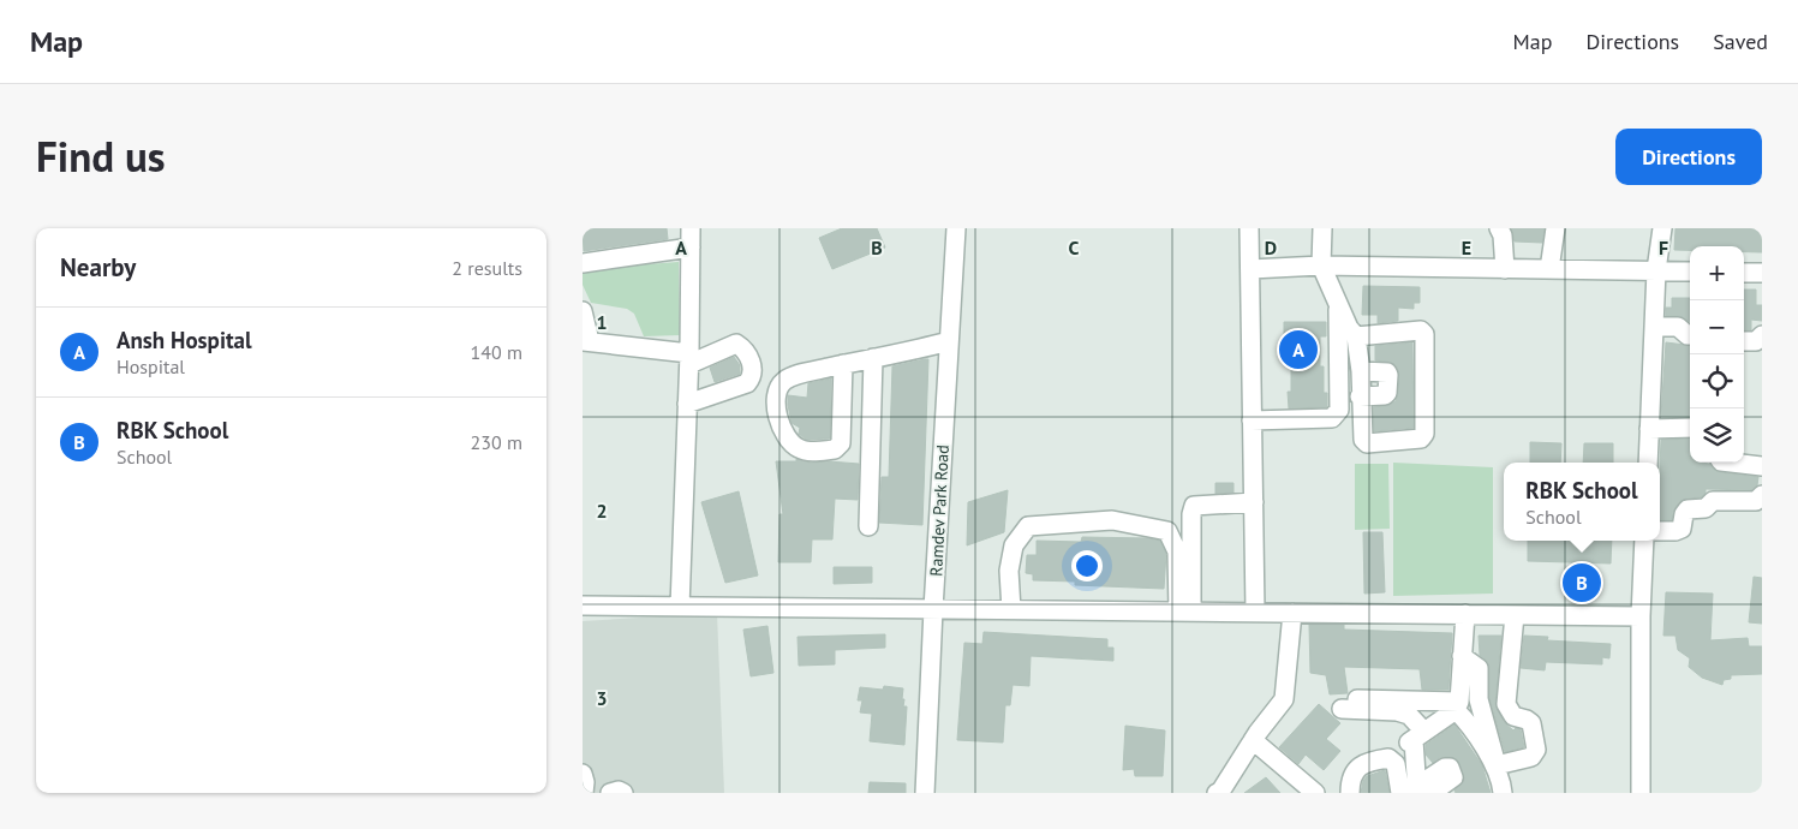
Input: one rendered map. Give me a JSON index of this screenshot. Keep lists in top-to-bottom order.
{
  "streets": {
    "street": ["Ramdev Park Road"]
  },
  "page": {
    "header": "Map",
    "nav": ["Map", "Directions", "Saved"],
    "title": "Find us",
    "buttons": "Directions",
    "heading": ["Nearby", "2 results"],
    "map_buttons": ["+", "−"],
    "list": [
      {
        "mark": "A",
        "name": "Ansh Hospital",
        "note": "Hospital",
        "value": "140 m"
      },
      {
        "mark": "B",
        "name": "RBK School",
        "note": "School",
        "value": "230 m"
      }
    ],
    "pins": ["A", "B"],
    "popup": ["RBK School", "School"]
  },
  "grid": {
    "columns": [
      "A",
      "B",
      "C",
      "D",
      "E",
      "F"
    ],
    "rows": ["1", "2", "3"]
  }
}
